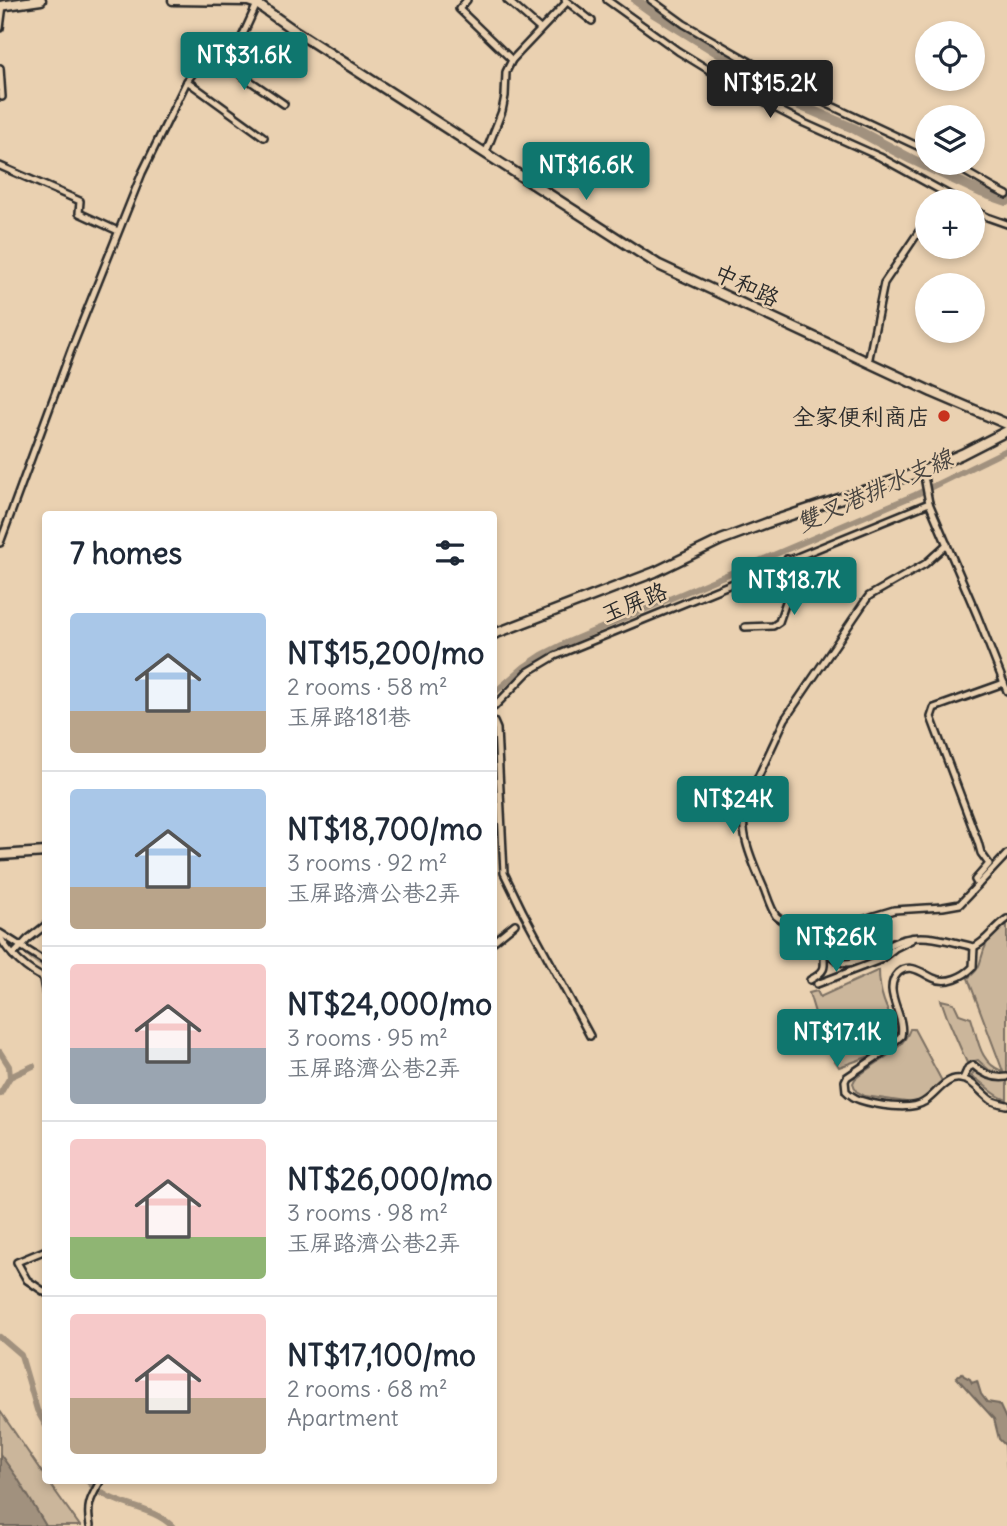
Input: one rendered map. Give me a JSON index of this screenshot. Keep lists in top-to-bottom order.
{
  "streets": {
    "street": ["中和路", "玉屏路"]
  },
  "water": ["雙叉港排水支線"],
  "places": ["全家便利商店"],
  "page": {
    "map_buttons": ["+", "−"],
    "price": [
      "NT$31.6K",
      "NT$15.2K",
      "NT$16.6K",
      "NT$18.7K",
      "NT$24K",
      "NT$26K",
      "NT$17.1K"
    ],
    "heading": "7 homes",
    "list": [
      {
        "name": "NT$15,200/mo",
        "note": "2 rooms · 58 m² · 玉屏路181巷"
      },
      {
        "name": "NT$18,700/mo",
        "note": "3 rooms · 92 m² · 玉屏路濟公巷2弄"
      },
      {
        "name": "NT$24,000/mo",
        "note": "3 rooms · 95 m² · 玉屏路濟公巷2弄"
      },
      {
        "name": "NT$26,000/mo",
        "note": "3 rooms · 98 m² · 玉屏路濟公巷2弄"
      },
      {
        "name": "NT$17,100/mo",
        "note": "2 rooms · 68 m² · Apartment"
      }
    ]
  }
}
